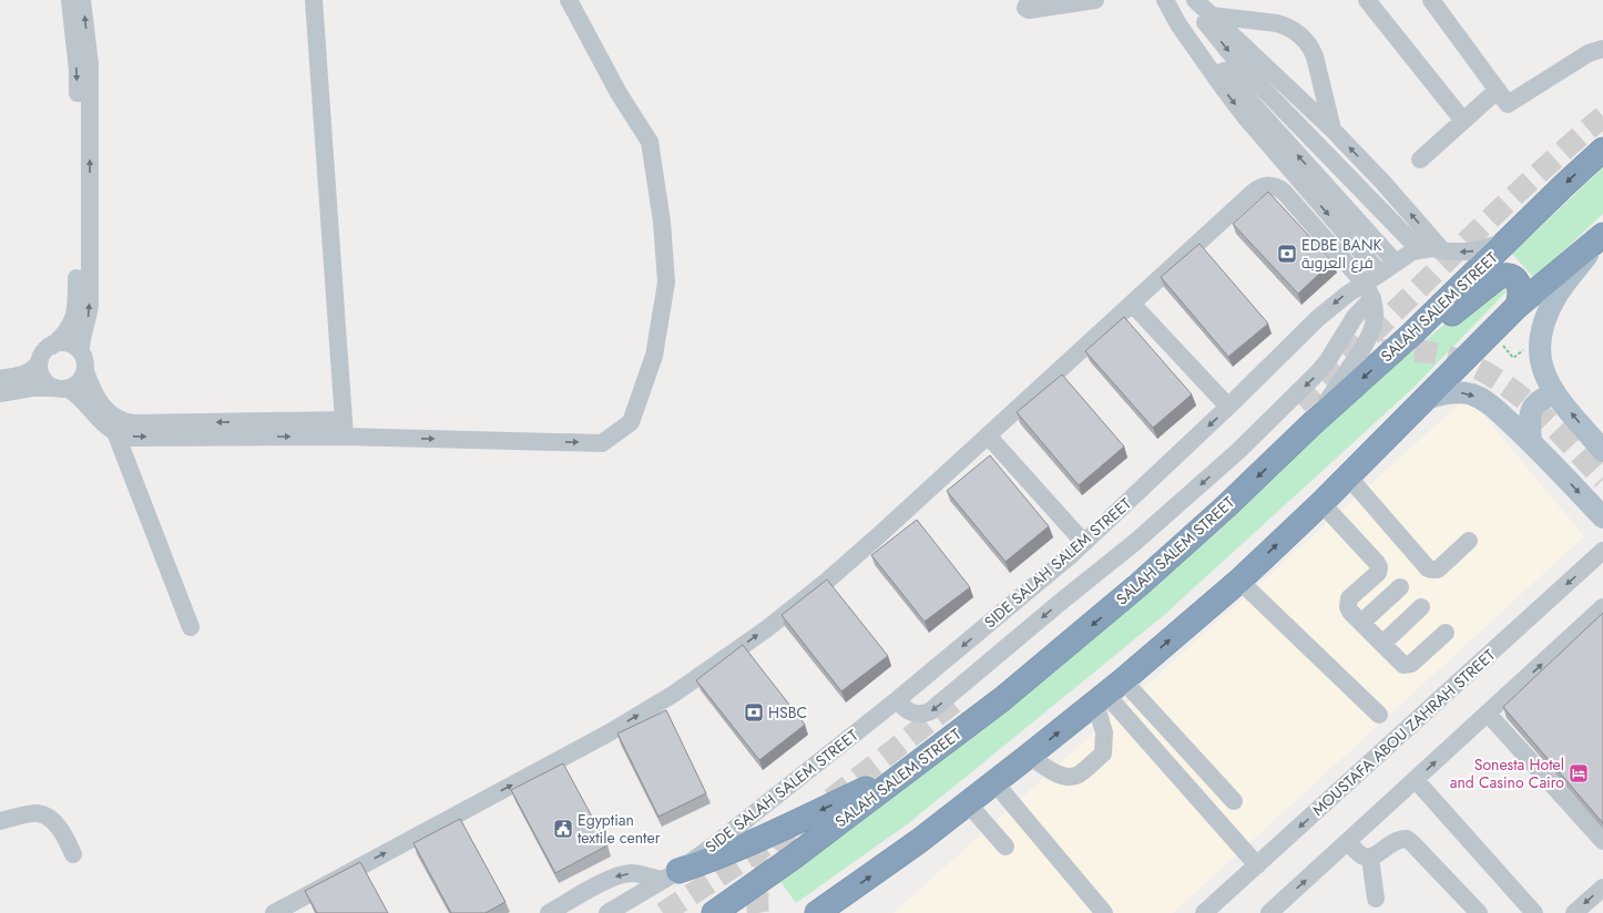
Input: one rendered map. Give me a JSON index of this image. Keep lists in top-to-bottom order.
{
  "streets": {
    "highway": ["SALAH SALEM STREET"],
    "street": ["SIDE SALAH SALEM STREET", "MOUSTAFA ABOU ZAHRAH STREET"]
  },
  "crossings": [
    ["SALAH SALEM STREET", "SIDE SALAH SALEM STREET"]
  ],
  "places": {
    "bank": ["EDBE BANK فرع العروبة", "HSBC"],
    "hotel": ["Sonesta Hotel and Casino Cairo"],
    "public building": ["Egyptian textile center"]
  }
}
